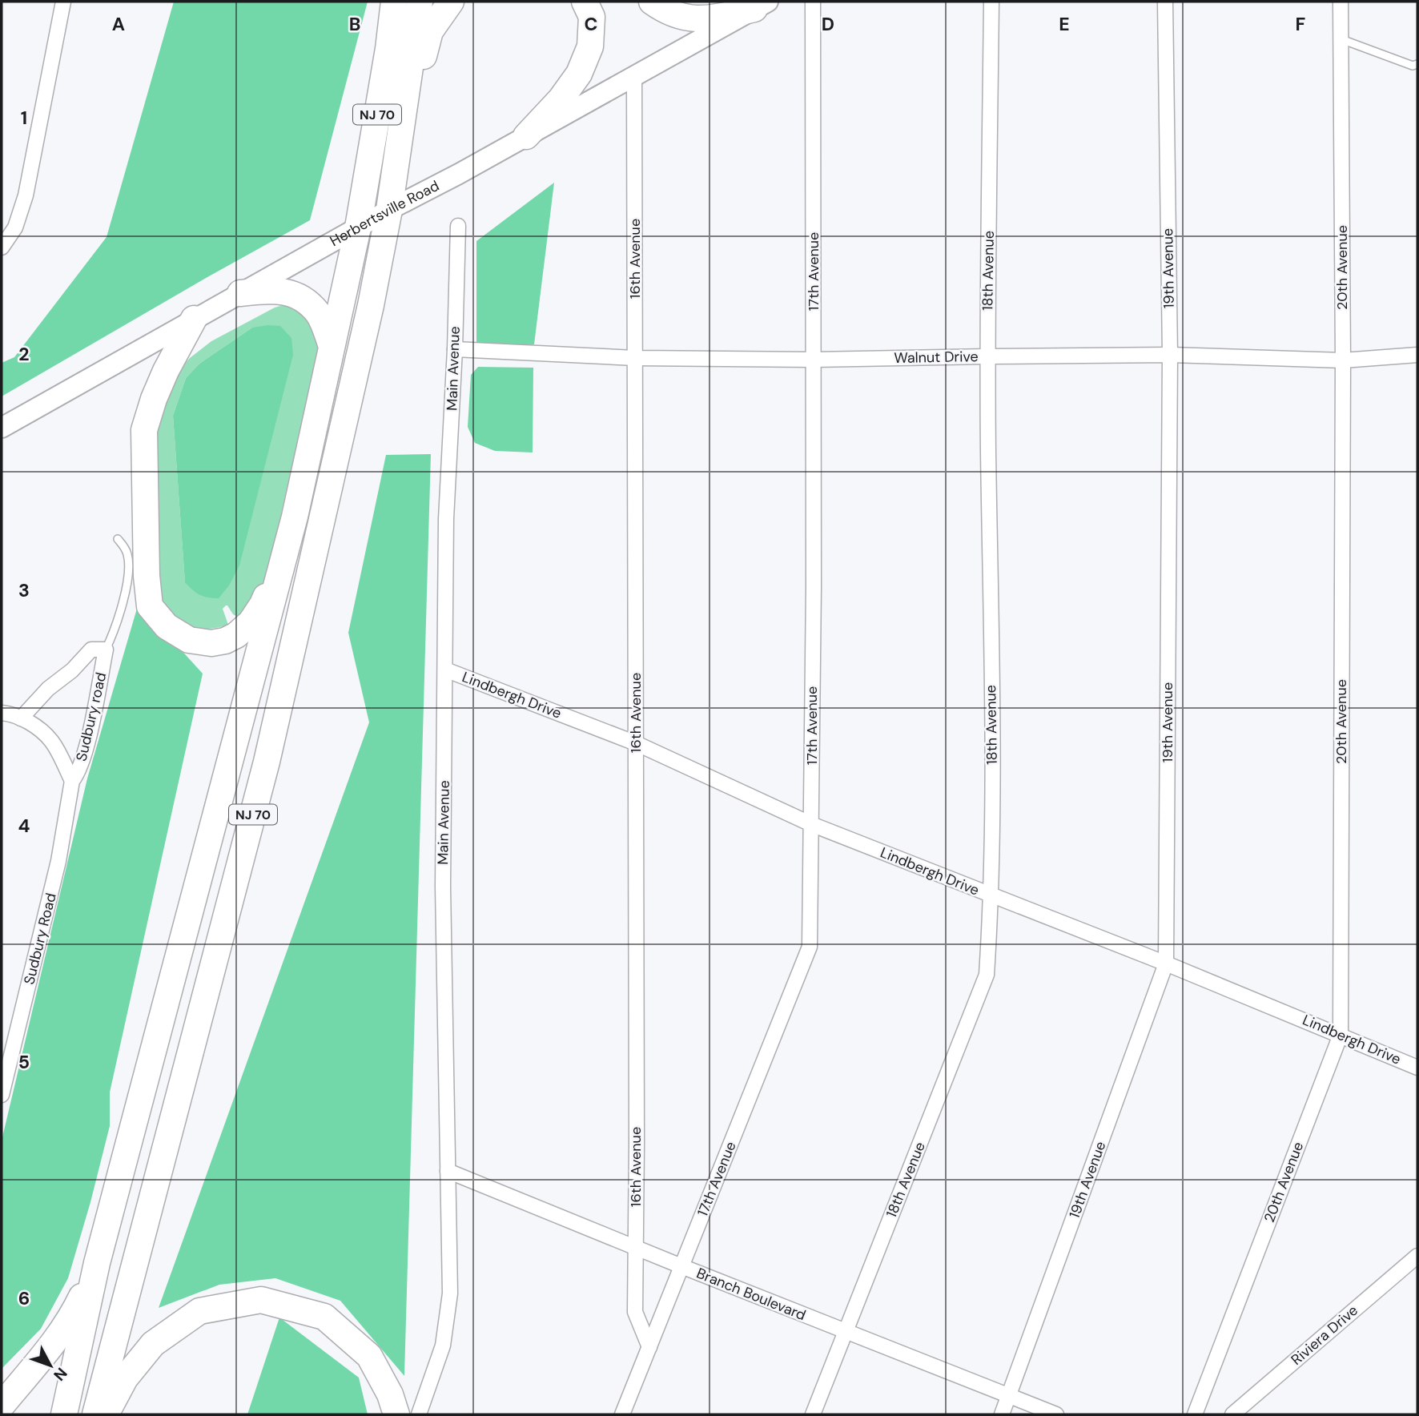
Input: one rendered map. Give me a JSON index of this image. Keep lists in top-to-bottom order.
{
  "streets": {
    "highway": ["NJ 70"],
    "main road": ["Herbertsville Road"],
    "street": [
      "16th Avenue",
      "20th Avenue",
      "19th Avenue",
      "18th Avenue",
      "17th Avenue",
      "Walnut Drive",
      "Main Avenue",
      "Lindbergh Drive",
      "Sudbury road",
      "Sudbury Road",
      "Branch Boulevard",
      "Riviera Drive"
    ]
  },
  "crossings": [
    ["NJ 70", "Herbertsville Road"],
    ["Herbertsville Road", "16th Avenue"],
    ["16th Avenue", "17th Avenue"],
    ["16th Avenue", "Walnut Drive"],
    ["16th Avenue", "Lindbergh Drive"],
    ["16th Avenue", "Branch Boulevard"],
    ["20th Avenue", "Walnut Drive"],
    ["20th Avenue", "Lindbergh Drive"],
    ["19th Avenue", "Walnut Drive"],
    ["19th Avenue", "Lindbergh Drive"],
    ["19th Avenue", "Branch Boulevard"],
    ["18th Avenue", "Walnut Drive"],
    ["18th Avenue", "Lindbergh Drive"],
    ["18th Avenue", "Branch Boulevard"],
    ["17th Avenue", "Walnut Drive"],
    ["17th Avenue", "Lindbergh Drive"],
    ["17th Avenue", "Branch Boulevard"],
    ["Walnut Drive", "Main Avenue"],
    ["Main Avenue", "Lindbergh Drive"],
    ["Main Avenue", "Branch Boulevard"],
    ["Sudbury road", "Sudbury Road"]
  ],
  "north": "bottom right",
  "grid": {
    "columns": [
      "A",
      "B",
      "C",
      "D",
      "E",
      "F"
    ],
    "rows": [
      "1",
      "2",
      "3",
      "4",
      "5",
      "6"
    ]
  }
}
